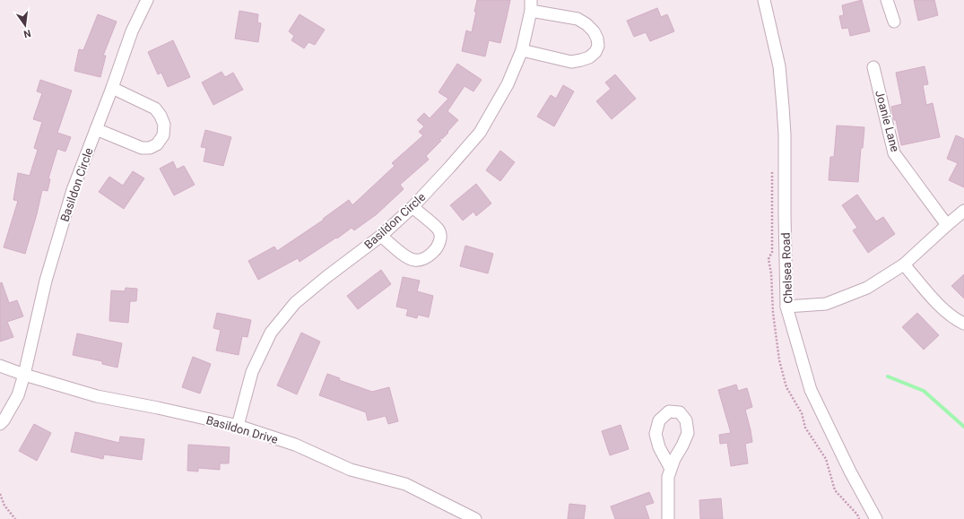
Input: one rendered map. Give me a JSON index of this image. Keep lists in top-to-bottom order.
{
  "streets": {
    "street": [
      "Joanie Lane",
      "Basildon Circle",
      "Chelsea Road",
      "Basildon Drive"
    ]
  },
  "crossings": [
    ["Basildon Circle", "Basildon Drive"]
  ],
  "north": "bottom"
}
